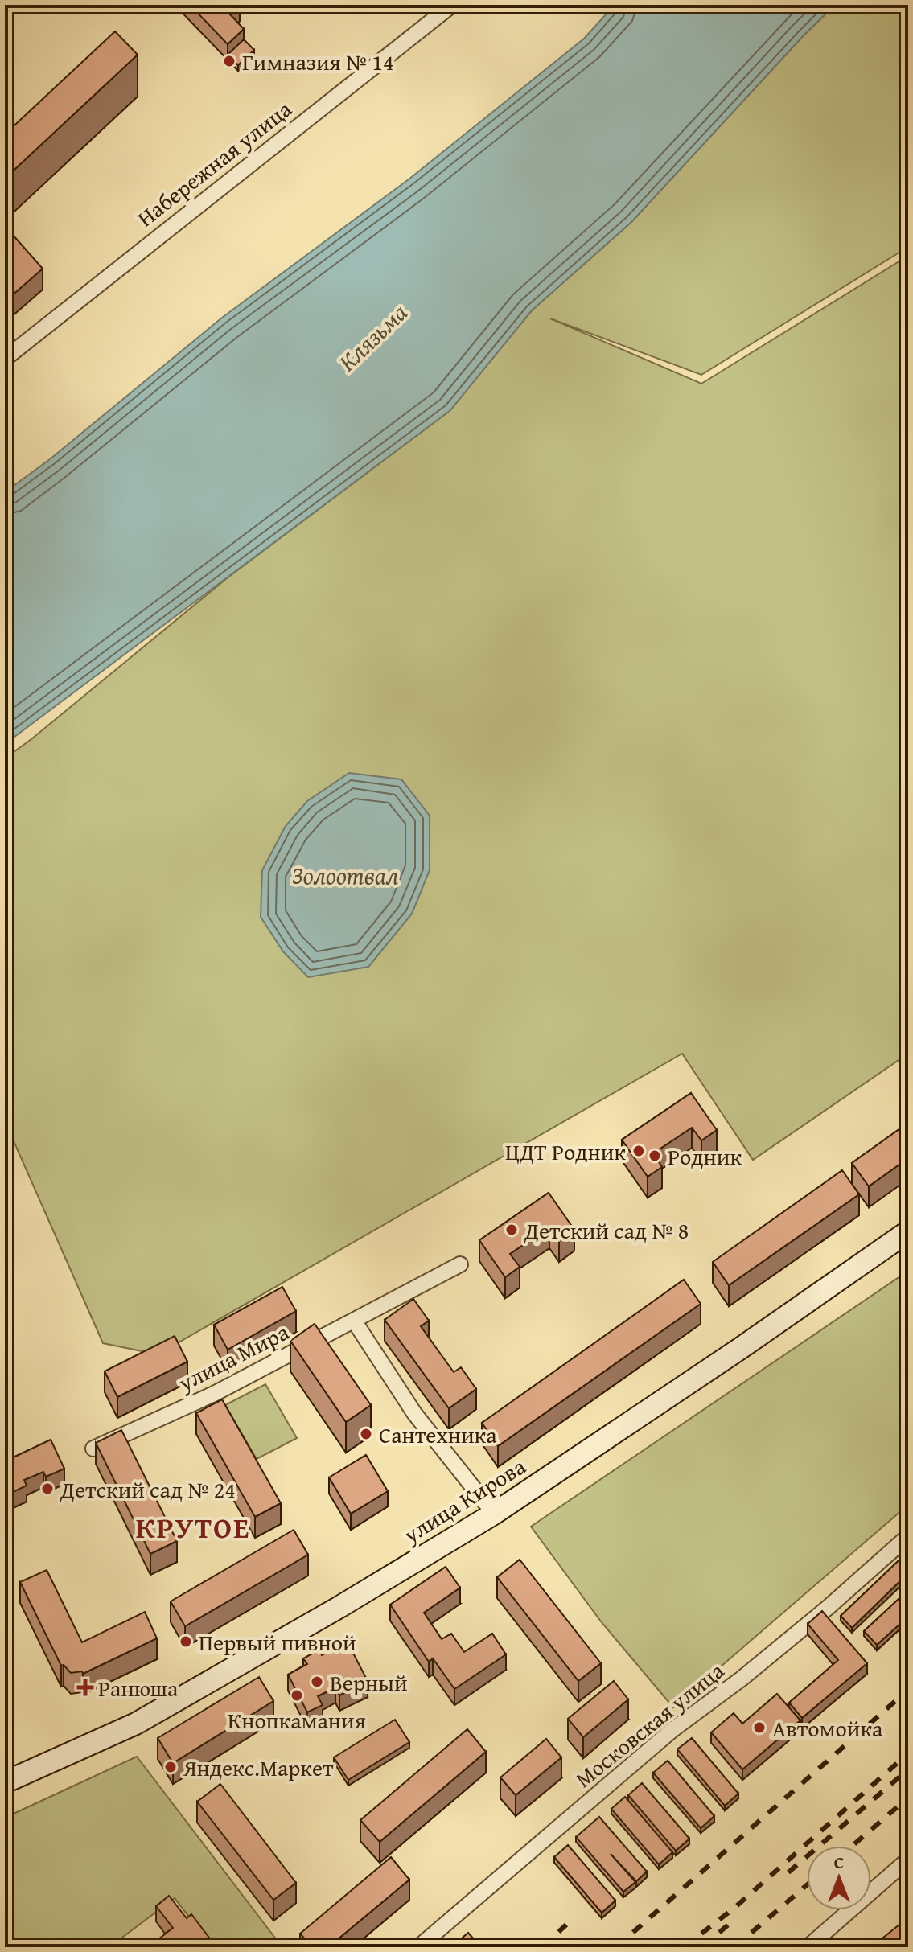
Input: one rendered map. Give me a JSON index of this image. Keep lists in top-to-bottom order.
{
  "streets": {
    "street": [
      "Набережная улица",
      "улица Мира",
      "улица Кирова",
      "Московская улица"
    ]
  },
  "districts": ["КРУТОЕ"],
  "water": ["Клязьма", "Золоотвал"],
  "places": {
    "other": [
      "Гимназия № 14",
      "ЦДТ Родник",
      "Родник",
      "Детский сад № 8",
      "Сантехника",
      "Детский сад № 24",
      "Первый пивной",
      "Верный",
      "Кнопкамания",
      "Автомойка",
      "Яндекс.Маркет"
    ],
    "health": ["Ранюша"]
  },
  "north": "top"
}
